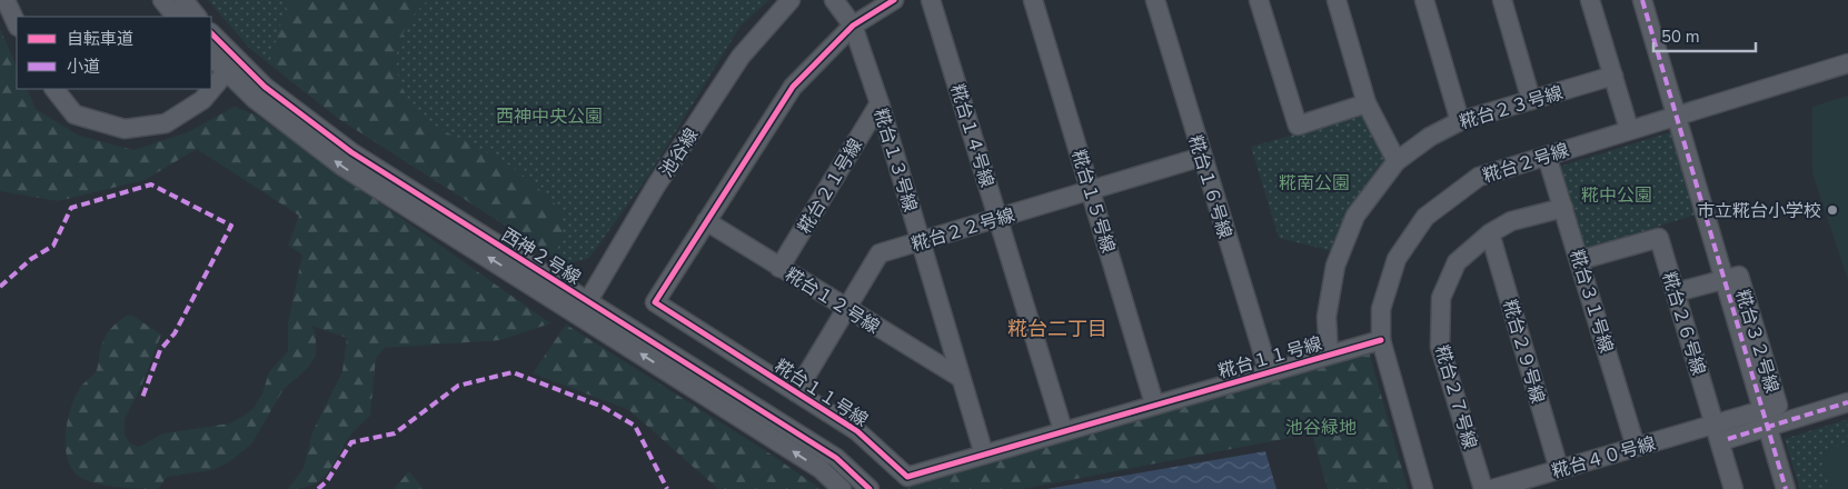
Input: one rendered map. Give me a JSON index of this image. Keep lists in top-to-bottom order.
{
  "streets": {
    "street": [
      "糀台２３号線",
      "糀台１４号線",
      "池谷線",
      "糀台１３号線",
      "糀台２号線",
      "糀台２１号線",
      "糀台１６号線",
      "糀台１５号線",
      "糀台２２号線",
      "西神２号線",
      "糀台１２号線",
      "糀台３１号線",
      "糀台２６号線",
      "糀台３２号線",
      "糀台２９号線",
      "糀台１１号線",
      "糀台２７号線",
      "糀台４０号線"
    ]
  },
  "crossings": [
    ["糀台２３号線", "糀台１１号線"],
    ["糀台１４号線", "糀台２２号線"],
    ["糀台１４号線", "糀台１１号線"],
    ["池谷線", "西神２号線"],
    ["糀台１３号線", "糀台２１号線"],
    ["糀台１３号線", "糀台２２号線"],
    ["糀台１３号線", "糀台１２号線"],
    ["糀台１３号線", "糀台１１号線"],
    ["糀台２号線", "糀台３１号線"],
    ["糀台２号線", "糀台１１号線"],
    ["糀台２１号線", "糀台１２号線"],
    ["糀台１６号線", "糀台２２号線"],
    ["糀台１６号線", "糀台１１号線"],
    ["糀台１５号線", "糀台２２号線"],
    ["糀台１５号線", "糀台１１号線"],
    ["糀台２２号線", "糀台１２号線"],
    ["糀台２２号線", "糀台１１号線"],
    ["糀台１２号線", "糀台１１号線"],
    ["糀台３１号線", "糀台２６号線"],
    ["糀台３１号線", "糀台２７号線"],
    ["糀台３１号線", "糀台４０号線"],
    ["糀台２６号線", "糀台３２号線"],
    ["糀台２６号線", "糀台４０号線"],
    ["糀台３２号線", "糀台４０号線"],
    ["糀台２９号線", "糀台２７号線"],
    ["糀台２９号線", "糀台４０号線"]
  ],
  "districts": ["糀台二丁目"],
  "parks": [
    "西神中央公園",
    "糀南公園",
    "糀中公園",
    "池谷緑地"
  ],
  "places": ["市立糀台小学校"],
  "legend": ["自転車道", "小道"],
  "scale_bar": "50 m"
}
